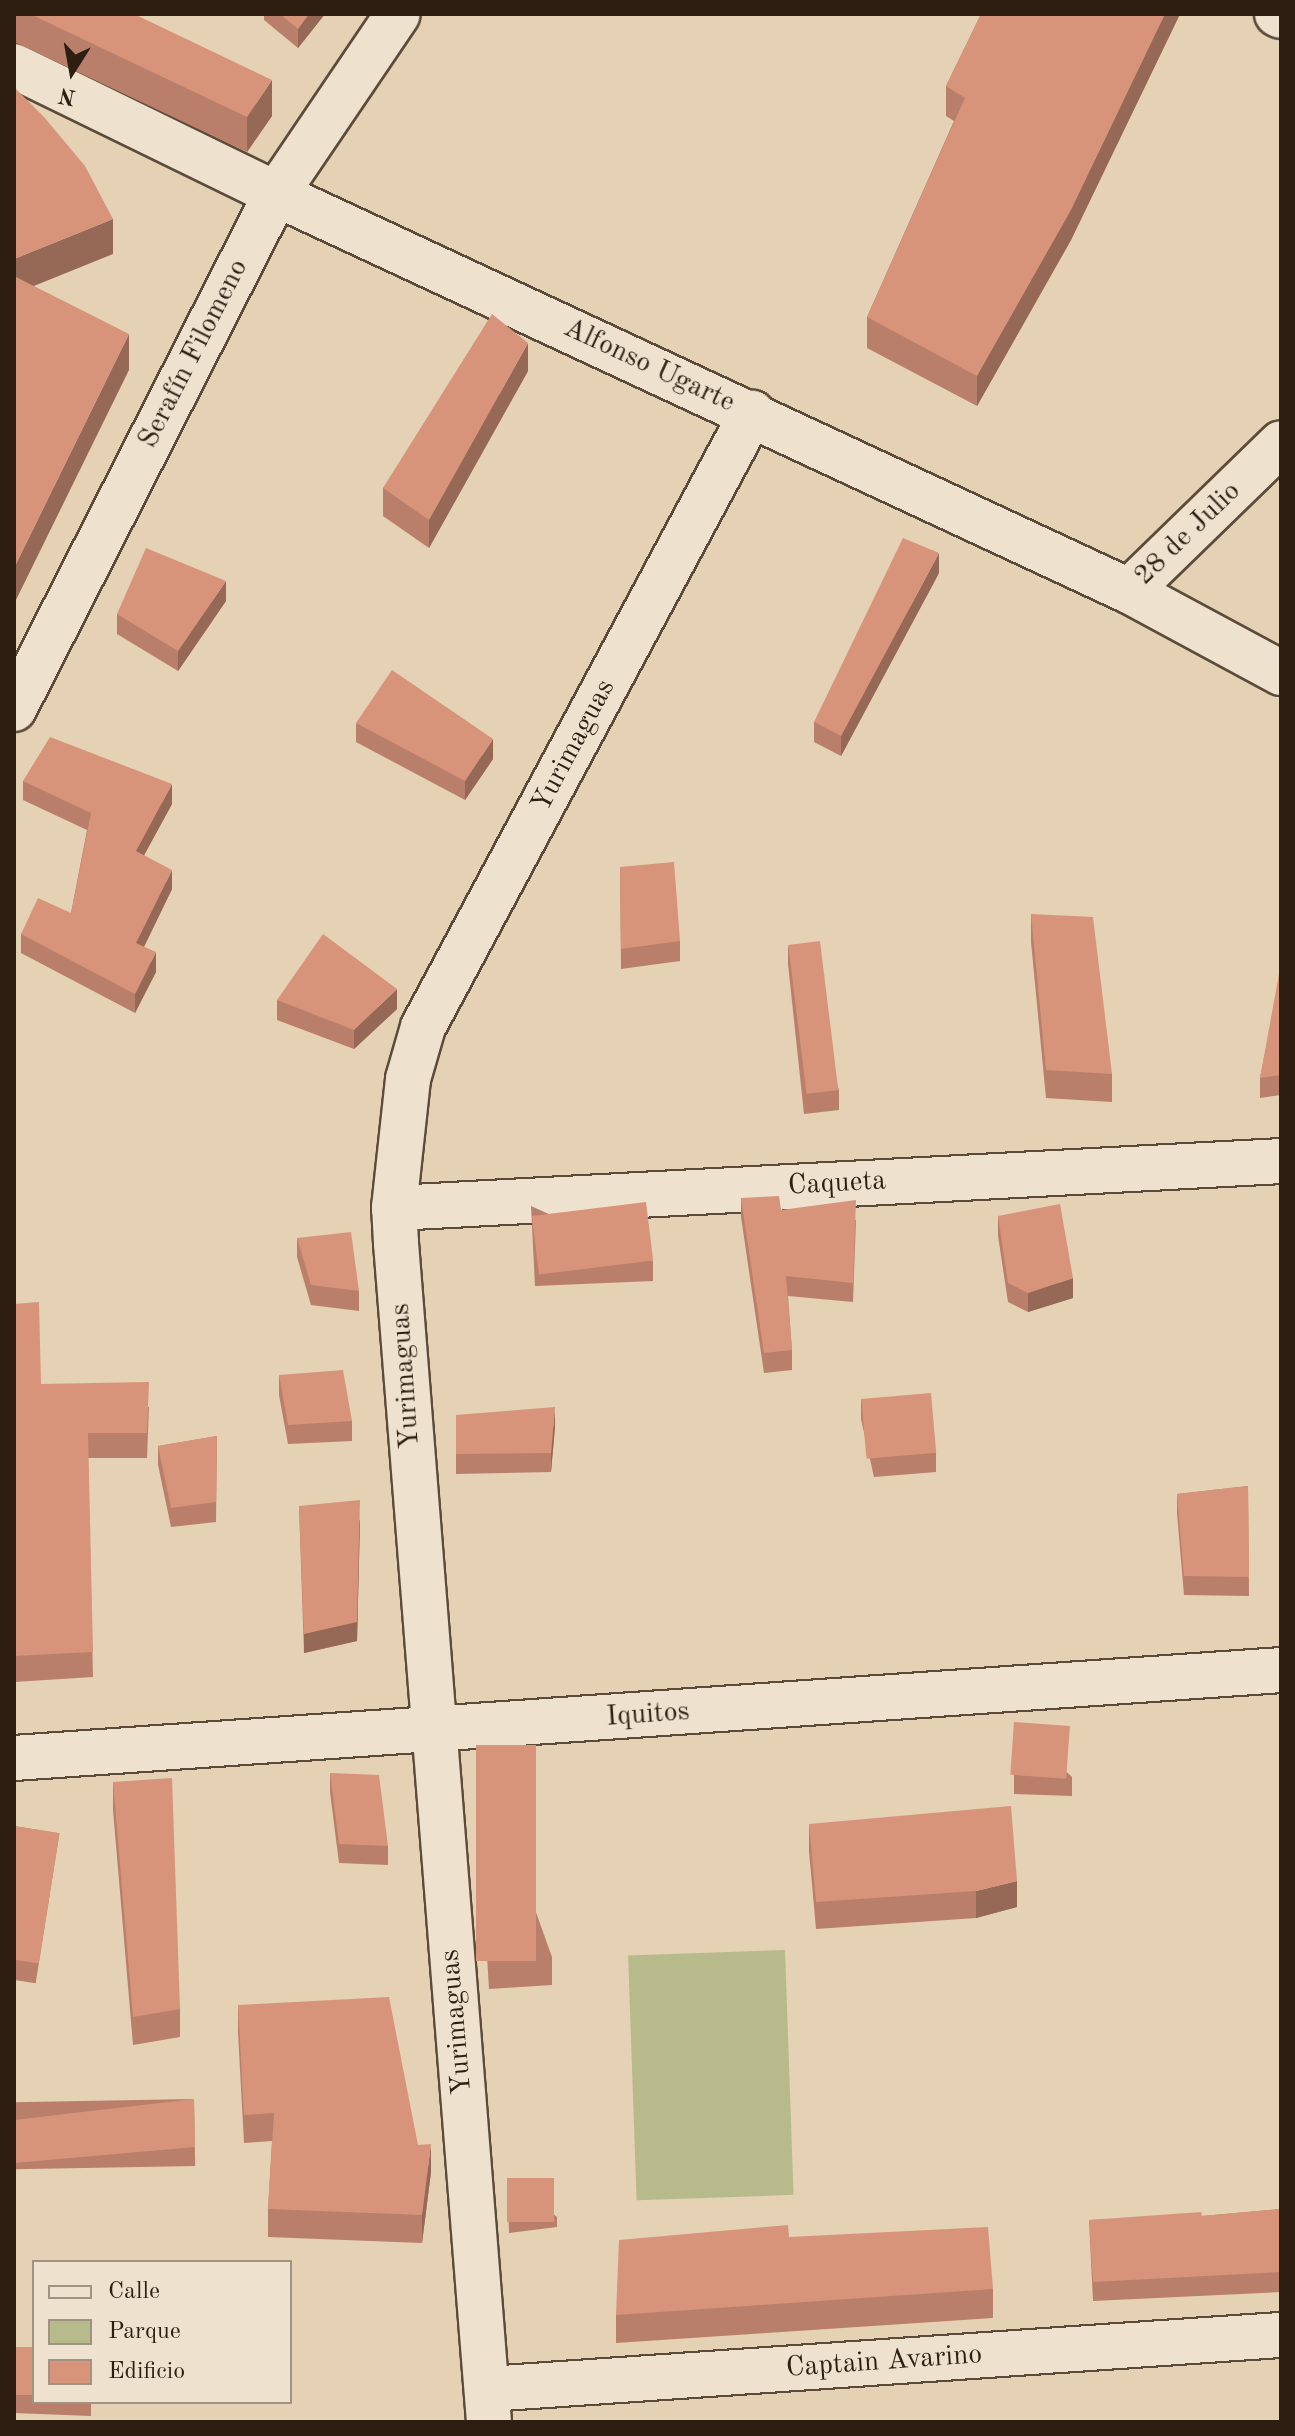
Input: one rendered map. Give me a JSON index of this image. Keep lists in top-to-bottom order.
{
  "streets": {
    "street": [
      "Serafín Filomeno",
      "Alfonso Ugarte",
      "28 de Julio",
      "Yurimaguas",
      "Caqueta",
      "Iquitos",
      "Captain Avarino"
    ]
  },
  "crossings": [
    ["Serafín Filomeno", "Alfonso Ugarte"],
    ["Alfonso Ugarte", "28 de Julio"],
    ["Alfonso Ugarte", "Yurimaguas"],
    ["Yurimaguas", "Caqueta"],
    ["Yurimaguas", "Iquitos"],
    ["Yurimaguas", "Captain Avarino"]
  ],
  "legend": ["Calle", "Parque", "Edificio"],
  "north": "bottom"
}
